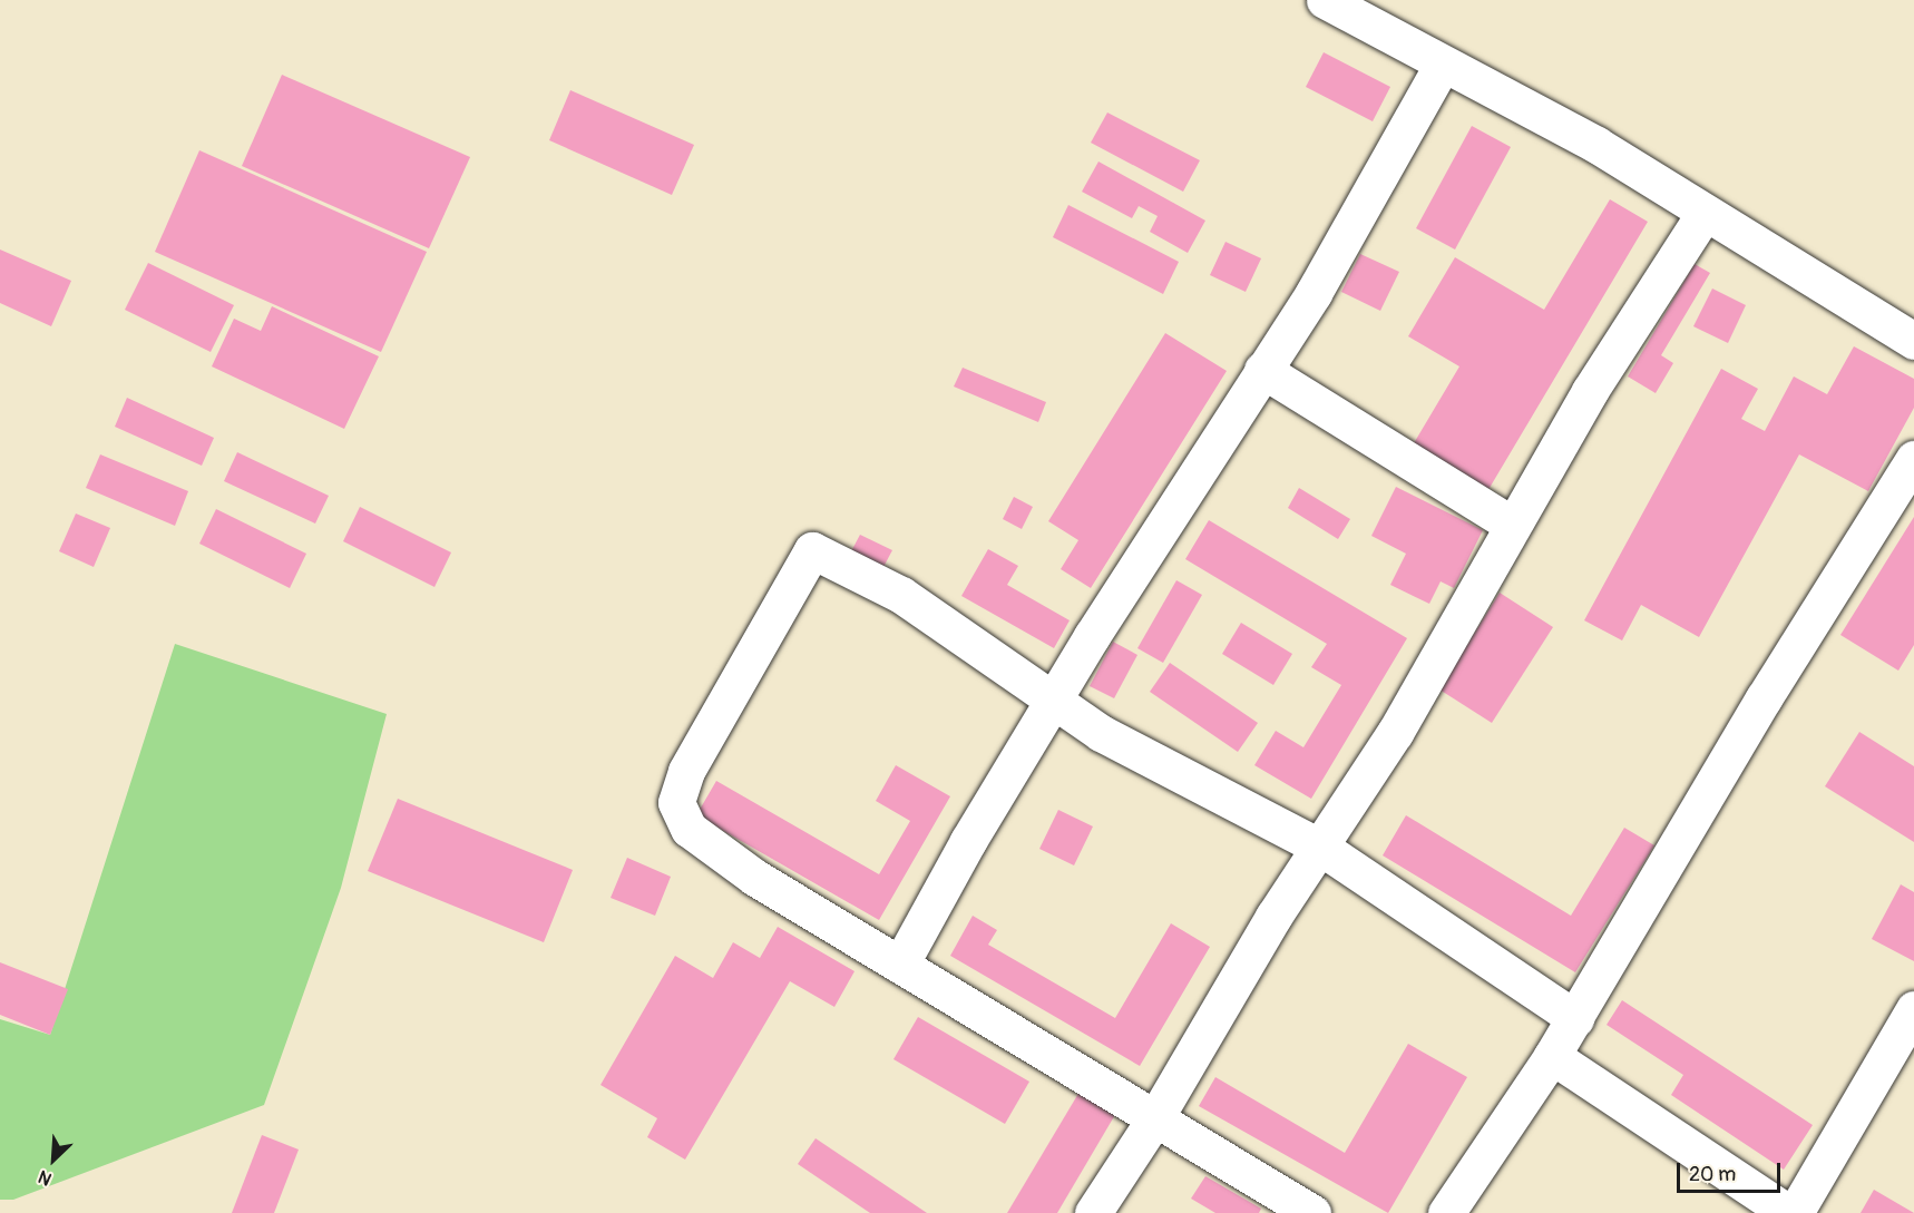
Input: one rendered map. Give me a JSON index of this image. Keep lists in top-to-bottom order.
{
  "scale_bar": "20 m",
  "north": "bottom left"
}
